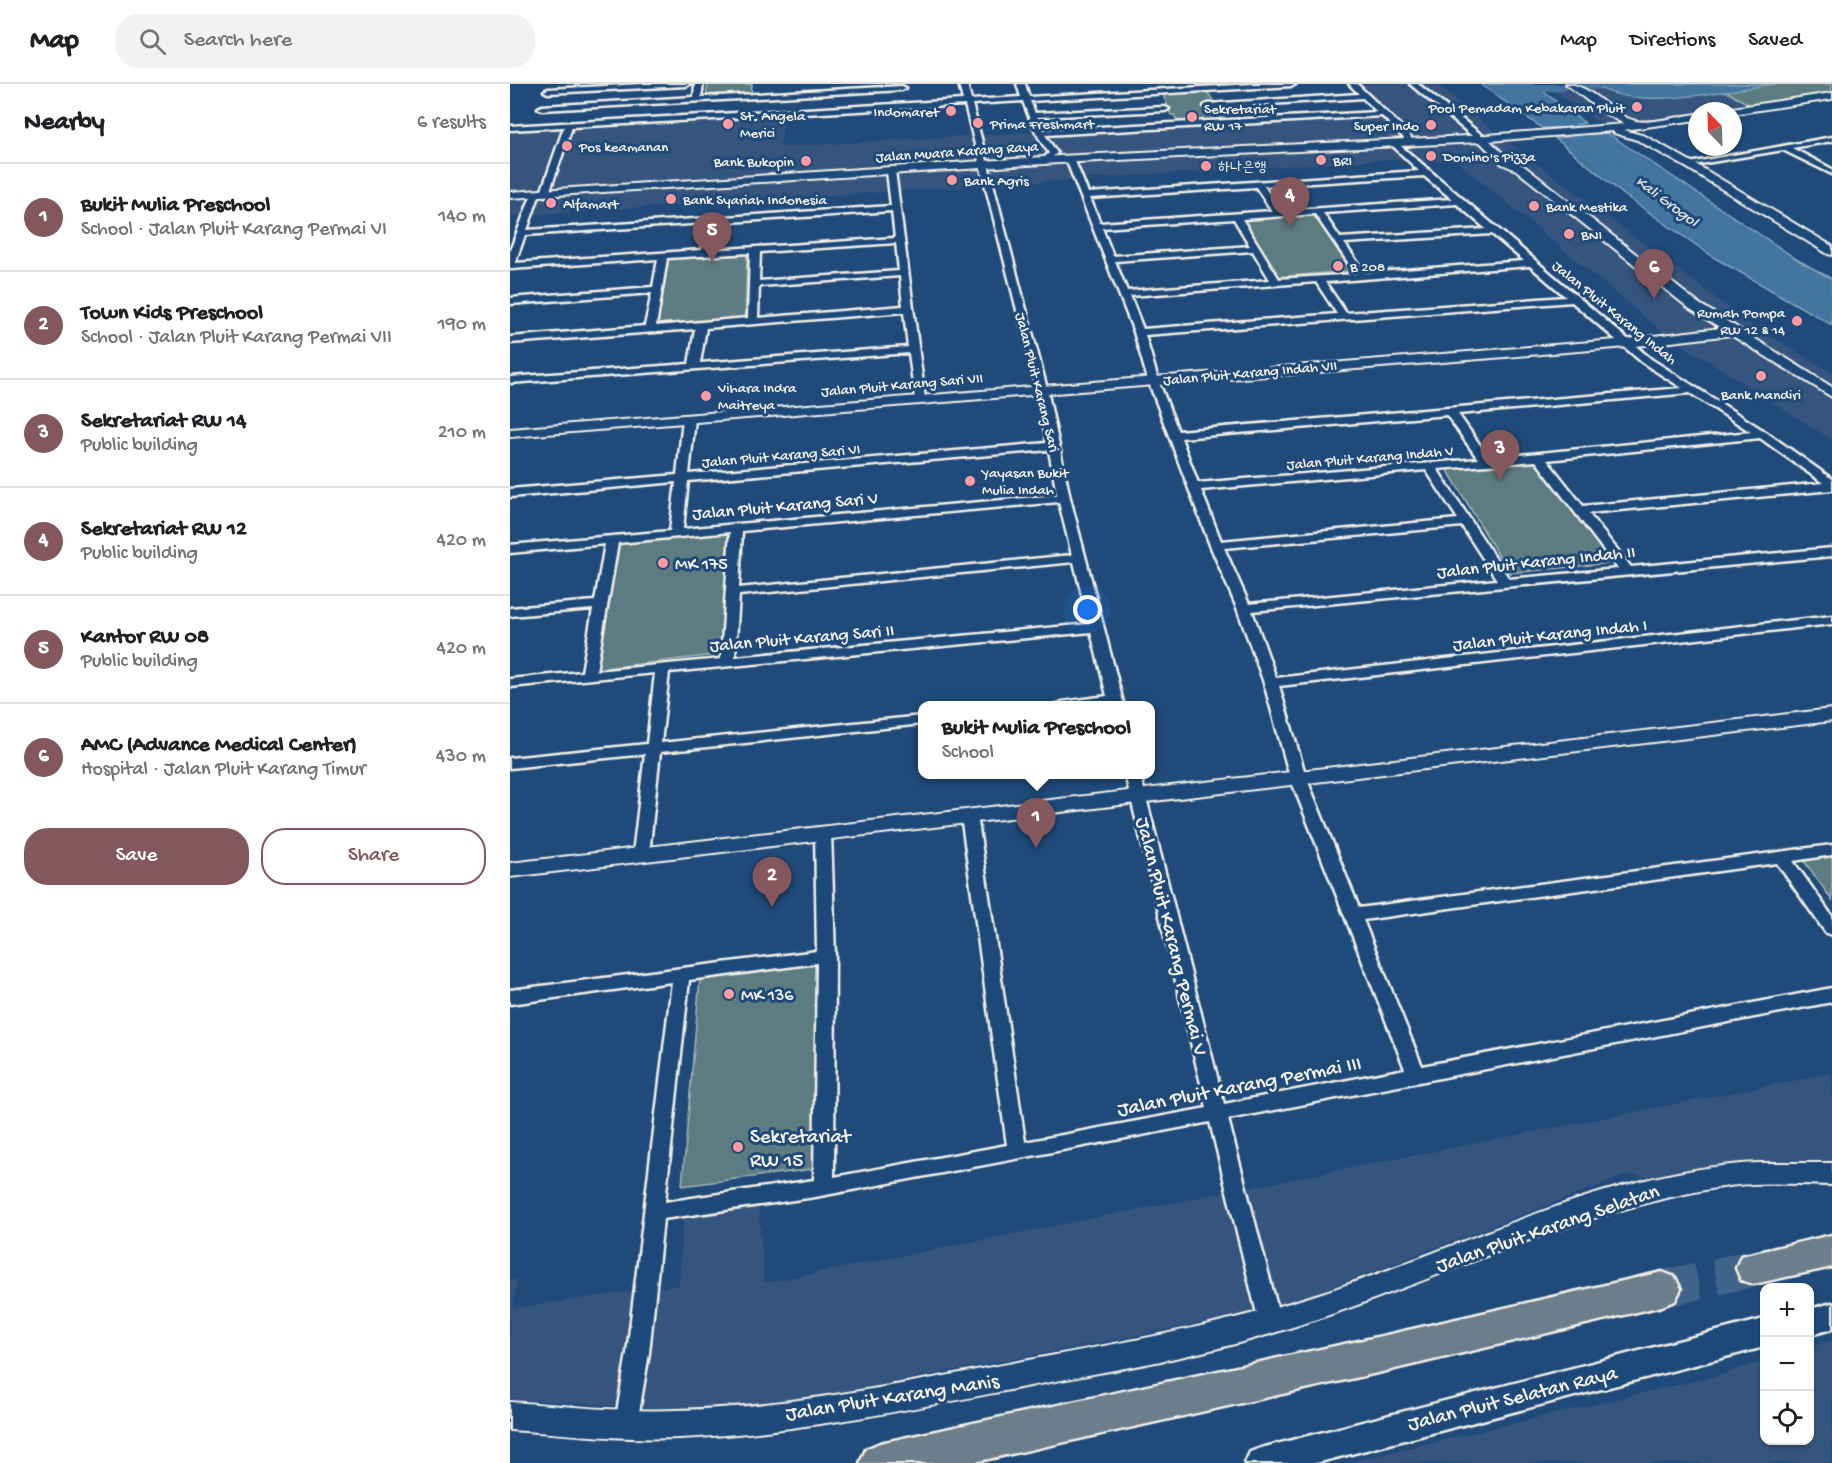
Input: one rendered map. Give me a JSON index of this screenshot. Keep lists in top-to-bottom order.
{
  "streets": {
    "main road": ["Jalan Pluit Selatan Raya"],
    "street": [
      "Jalan Muara Karang Raya",
      "Jalan Pluit Karang Indah",
      "Jalan Pluit Karang Indah VII",
      "Jalan Pluit Karang Sari",
      "Jalan Pluit Karang Sari VII",
      "Jalan Pluit Karang Sari VI",
      "Jalan Pluit Karang Indah V",
      "Jalan Pluit Karang Sari V",
      "Jalan Pluit Karang Indah II",
      "Jalan Pluit Karang Indah I",
      "Jalan Pluit Karang Sari II",
      "Jalan Pluit Karang Permai V",
      "Jalan Pluit Karang Permai III",
      "Jalan Pluit Karang Selatan",
      "Jalan Pluit Karang Manis"
    ]
  },
  "crossings": [
    ["Jalan Muara Karang Raya", "Jalan Pluit Karang Indah"],
    ["Jalan Muara Karang Raya", "Jalan Pluit Karang Sari"],
    ["Jalan Pluit Karang Indah", "Jalan Pluit Karang Indah VII"],
    ["Jalan Pluit Karang Indah", "Jalan Pluit Karang Indah V"],
    ["Jalan Pluit Karang Indah VII", "Jalan Pluit Karang Sari VII"],
    ["Jalan Pluit Karang Indah VII", "Jalan Pluit Karang Indah V"],
    ["Jalan Pluit Karang Indah VII", "Jalan Pluit Karang Indah II"],
    ["Jalan Pluit Karang Indah VII", "Jalan Pluit Karang Indah I"],
    ["Jalan Pluit Karang Indah VII", "Jalan Pluit Karang Permai III"],
    ["Jalan Pluit Karang Sari", "Jalan Pluit Karang Sari VII"],
    ["Jalan Pluit Karang Sari", "Jalan Pluit Karang Sari VI"],
    ["Jalan Pluit Karang Sari", "Jalan Pluit Karang Sari V"],
    ["Jalan Pluit Karang Sari", "Jalan Pluit Karang Sari II"],
    ["Jalan Pluit Karang Permai V", "Jalan Pluit Karang Permai III"],
    ["Jalan Pluit Karang Permai V", "Jalan Pluit Karang Selatan"],
    ["Jalan Pluit Karang Permai V", "Jalan Pluit Karang Manis"],
    ["Jalan Pluit Karang Selatan", "Jalan Pluit Karang Manis"]
  ],
  "water": ["Kali Grogol"],
  "places": [
    "Pool Pemadam Kebakaran Pluit",
    "Indomaret",
    "Sekretariat RW 17",
    "Prima Freshmart",
    "St. Angela Merici",
    "Super Indo",
    "Pos keamanan",
    "Domino's Pizza",
    "BRI",
    "Bank Bukopin",
    "하나은행",
    "Bank Agris",
    "Bank Syariah Indonesia",
    "Alfamart",
    "Bank Mestika",
    "BNI",
    "B 208",
    "Rumah Pompa RW 12 & 14",
    "Bank Mandiri",
    "Vihara Indra Maitreya",
    "Yayasan Bukit Mulia Indah",
    "MK 175",
    "MK 136",
    "Sekretariat RW 15"
  ],
  "north": "top left",
  "page": {
    "header": "Map",
    "search": "Search here",
    "nav": ["Map", "Directions", "Saved"],
    "heading": ["Nearby", "6 results"],
    "list": [
      {
        "mark": "1",
        "name": "Bukit Mulia Preschool",
        "note": "School · Jalan Pluit Karang Permai VI",
        "value": "140 m"
      },
      {
        "mark": "2",
        "name": "Town Kids Preschool",
        "note": "School · Jalan Pluit Karang Permai VII",
        "value": "190 m"
      },
      {
        "mark": "3",
        "name": "Sekretariat RW 14",
        "note": "Public building",
        "value": "210 m"
      },
      {
        "mark": "4",
        "name": "Sekretariat RW 12",
        "note": "Public building",
        "value": "420 m"
      },
      {
        "mark": "5",
        "name": "Kantor RW 08",
        "note": "Public building",
        "value": "420 m"
      },
      {
        "mark": "6",
        "name": "AMC (Advance Medical Center)",
        "note": "Hospital · Jalan Pluit Karang Timur",
        "value": "430 m"
      }
    ],
    "pins": [
      "4",
      "5",
      "6",
      "3",
      "1",
      "2"
    ],
    "popup": ["Bukit Mulia Preschool", "School"],
    "buttons": ["Save", "Share"],
    "map_buttons": ["+", "−"]
  }
}
